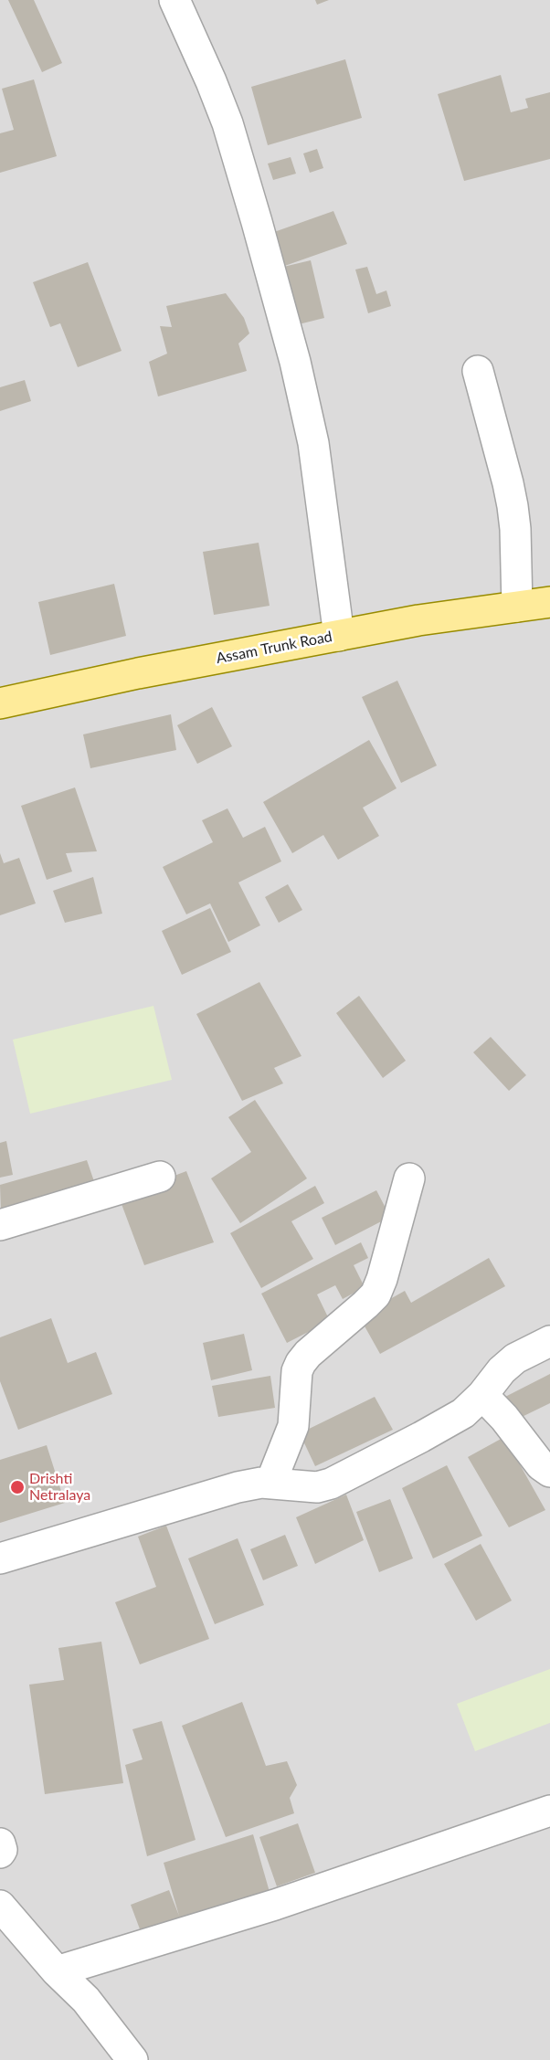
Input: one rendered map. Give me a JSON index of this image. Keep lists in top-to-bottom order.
{
  "streets": {
    "main road": ["Assam Trunk Road"]
  },
  "places": ["Drishti Netralaya"]
}
